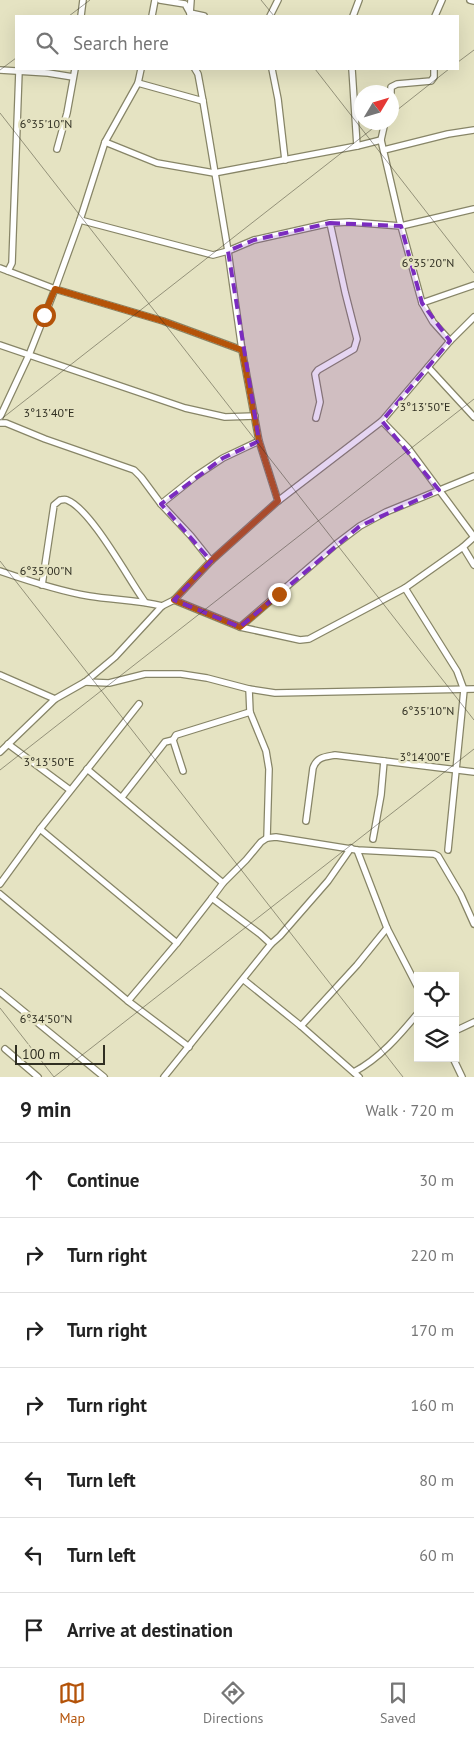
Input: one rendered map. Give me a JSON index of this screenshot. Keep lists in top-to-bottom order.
{
  "scale_bar": "100 m",
  "north": "top right",
  "page": {
    "search": "Search here",
    "scale": "100 m",
    "heading": ["9 min", "Walk · 720 m"],
    "list": [
      ["Continue", "30 m"],
      ["Turn right", "220 m"],
      ["Turn right", "170 m"],
      ["Turn right", "160 m"],
      ["Turn left", "80 m"],
      ["Turn left", "60 m"],
      "Arrive at destination"
    ],
    "nav": ["Map", "Directions", "Saved"]
  },
  "coordinates": [
    "6°35'10\"N",
    "6°35'20\"N",
    "3°13'50\"E",
    "3°13'40\"E",
    "6°35'00\"N",
    "3°14'00\"E",
    "6°34'50\"N"
  ]
}
